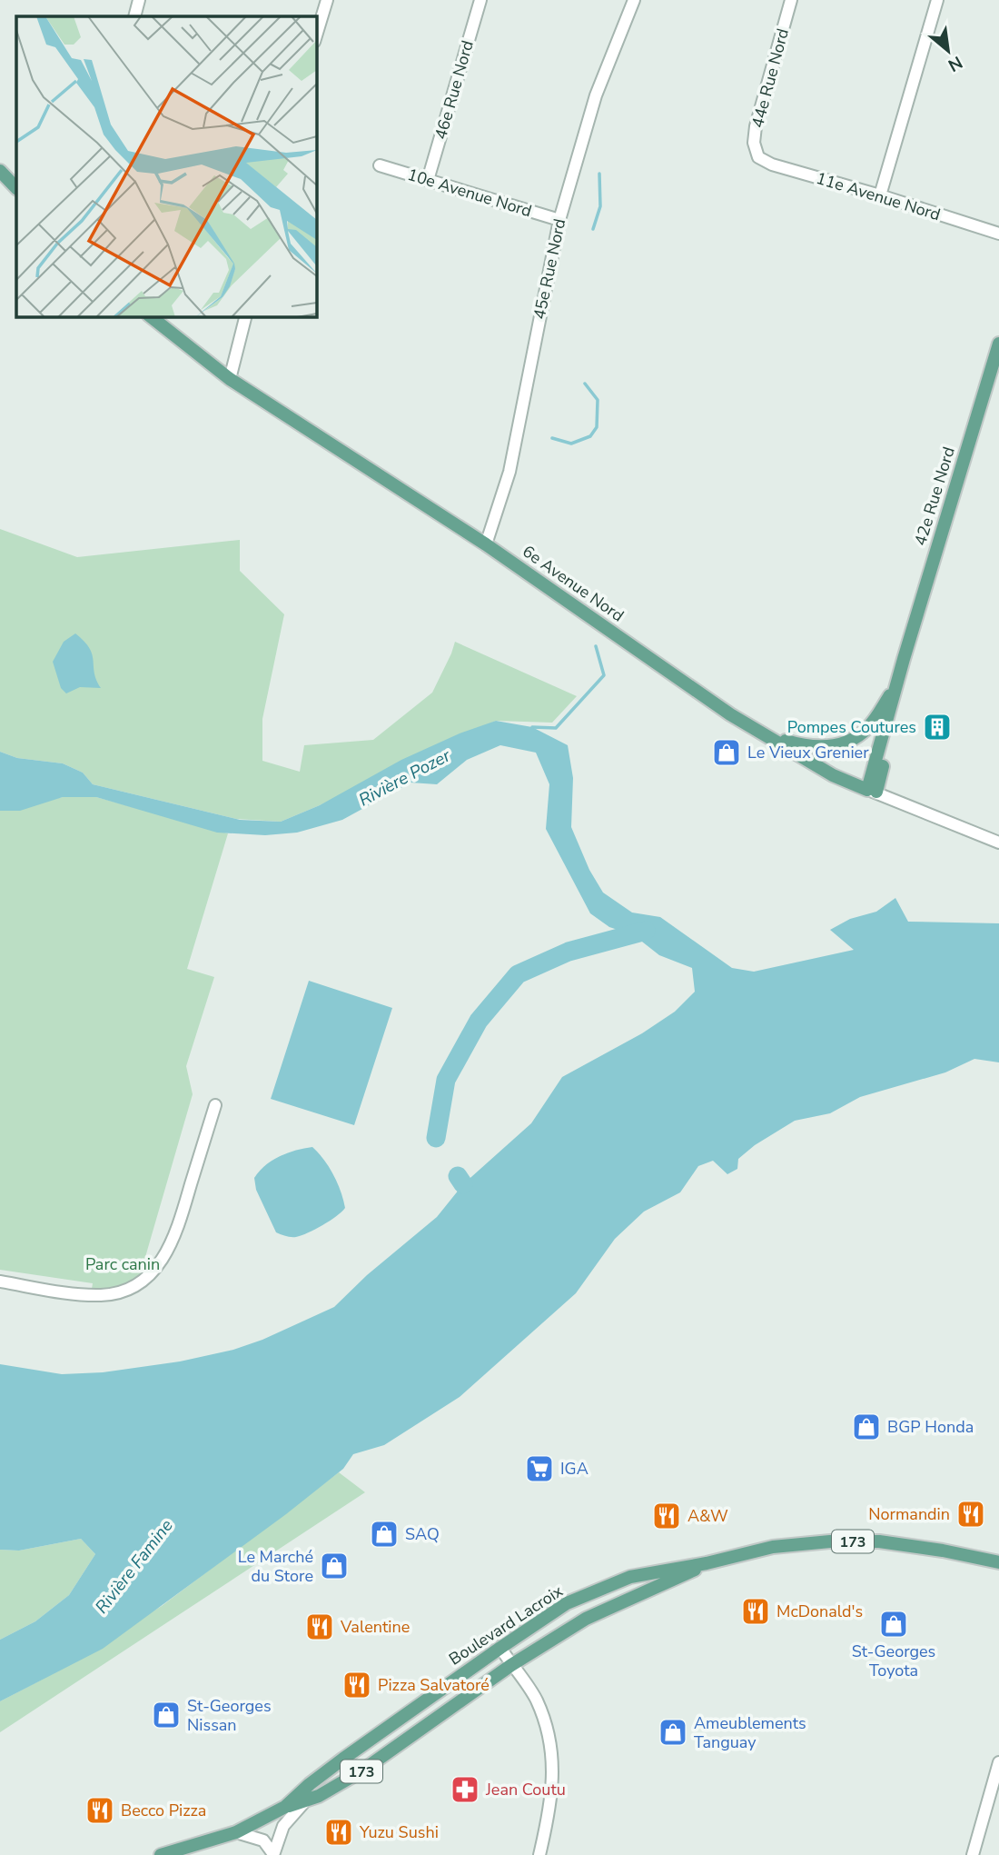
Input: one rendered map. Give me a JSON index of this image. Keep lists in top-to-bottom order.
{
  "streets": {
    "main road": [
      "42e Rue Nord",
      "6e Avenue Nord",
      "173",
      "Boulevard Lacroix"
    ],
    "street": [
      "44e Rue Nord",
      "46e Rue Nord",
      "10e Avenue Nord",
      "11e Avenue Nord",
      "45e Rue Nord"
    ]
  },
  "crossings": [
    ["44e Rue Nord", "11e Avenue Nord"],
    ["46e Rue Nord", "10e Avenue Nord"],
    ["10e Avenue Nord", "45e Rue Nord"],
    ["45e Rue Nord", "6e Avenue Nord"],
    ["42e Rue Nord", "6e Avenue Nord"]
  ],
  "water": ["Rivière Pozer", "Rivière Famine"],
  "parks": ["Parc canin"],
  "places": {
    "building": ["Pompes Coutures"],
    "shop": [
      "Le Vieux Grenier",
      "BGP Honda",
      "SAQ",
      "Le Marché du Store",
      "St-Georges Toyota",
      "St-Georges Nissan",
      "Ameublements Tanguay"
    ],
    "supermarket": ["IGA"],
    "restaurant": [
      "Normandin",
      "A&W",
      "McDonald's",
      "Valentine",
      "Pizza Salvatoré",
      "Becco Pizza",
      "Yuzu Sushi"
    ],
    "pharmacy": ["Jean Coutu"]
  },
  "north": "bottom right"
}
